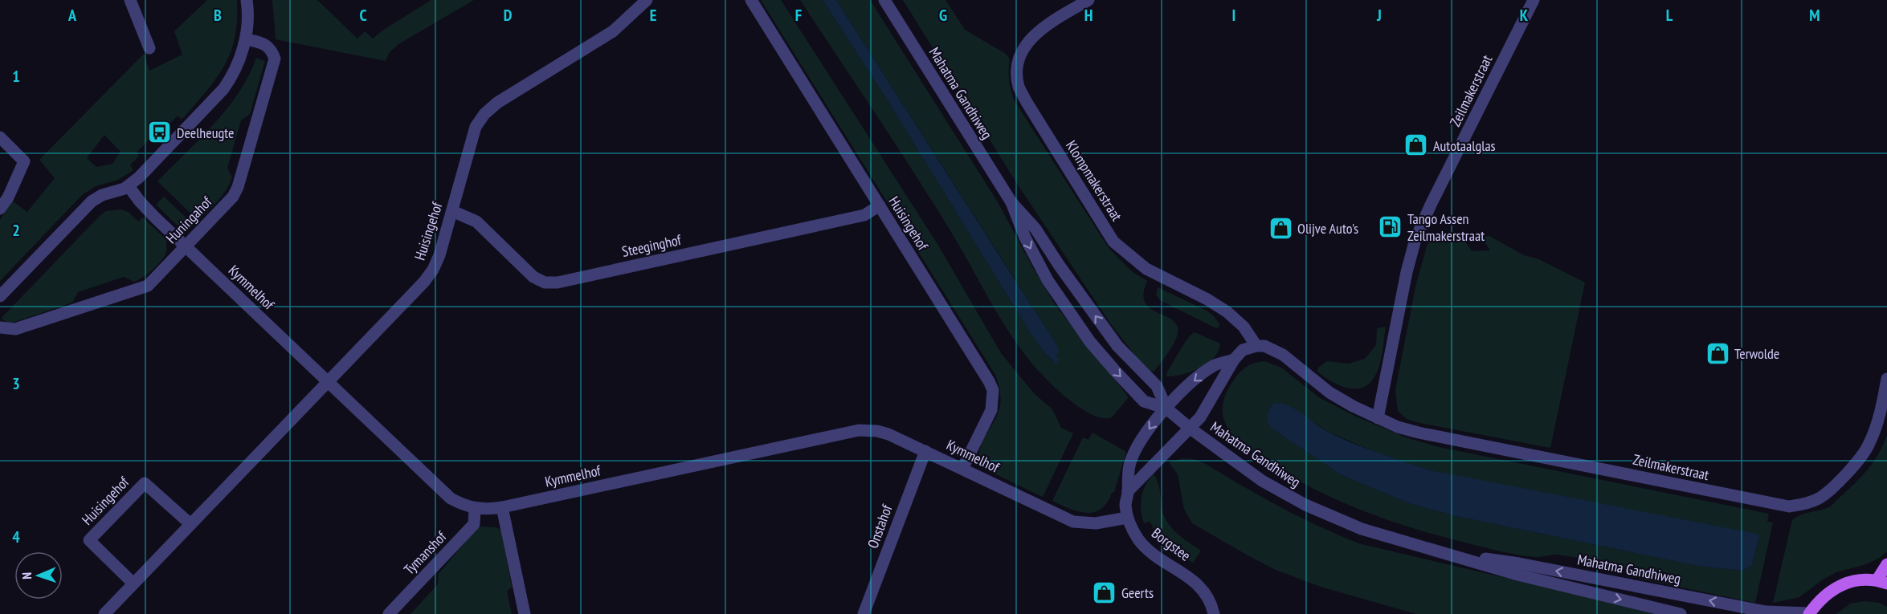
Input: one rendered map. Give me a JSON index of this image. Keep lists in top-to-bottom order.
{
  "streets": {
    "street": [
      "Zeilmakerstraat",
      "Mahatma Gandhiweg",
      "Klompmakerstraat",
      "Huningahof",
      "Huisingehof",
      "Steeginghof",
      "Kymmelhof",
      "Onstahof",
      "Borgstee",
      "Tymanshof"
    ]
  },
  "crossings": [
    ["Zeilmakerstraat", "Klompmakerstraat"],
    ["Mahatma Gandhiweg", "Borgstee"],
    ["Huningahof", "Kymmelhof"],
    ["Huisingehof", "Steeginghof"],
    ["Huisingehof", "Kymmelhof"],
    ["Kymmelhof", "Onstahof"],
    ["Kymmelhof", "Borgstee"],
    ["Kymmelhof", "Tymanshof"]
  ],
  "places": {
    "bus stop": ["Deelheugte"],
    "shop": [
      "Autotaalglas",
      "Olijve Auto's",
      "Terwolde",
      "Geerts"
    ],
    "fuel station": ["Tango Assen Zeilmakerstraat"]
  },
  "north": "left",
  "grid": {
    "columns": [
      "A",
      "B",
      "C",
      "D",
      "E",
      "F",
      "G",
      "H",
      "I",
      "J",
      "K",
      "L",
      "M"
    ],
    "rows": [
      "1",
      "2",
      "3",
      "4"
    ]
  }
}
